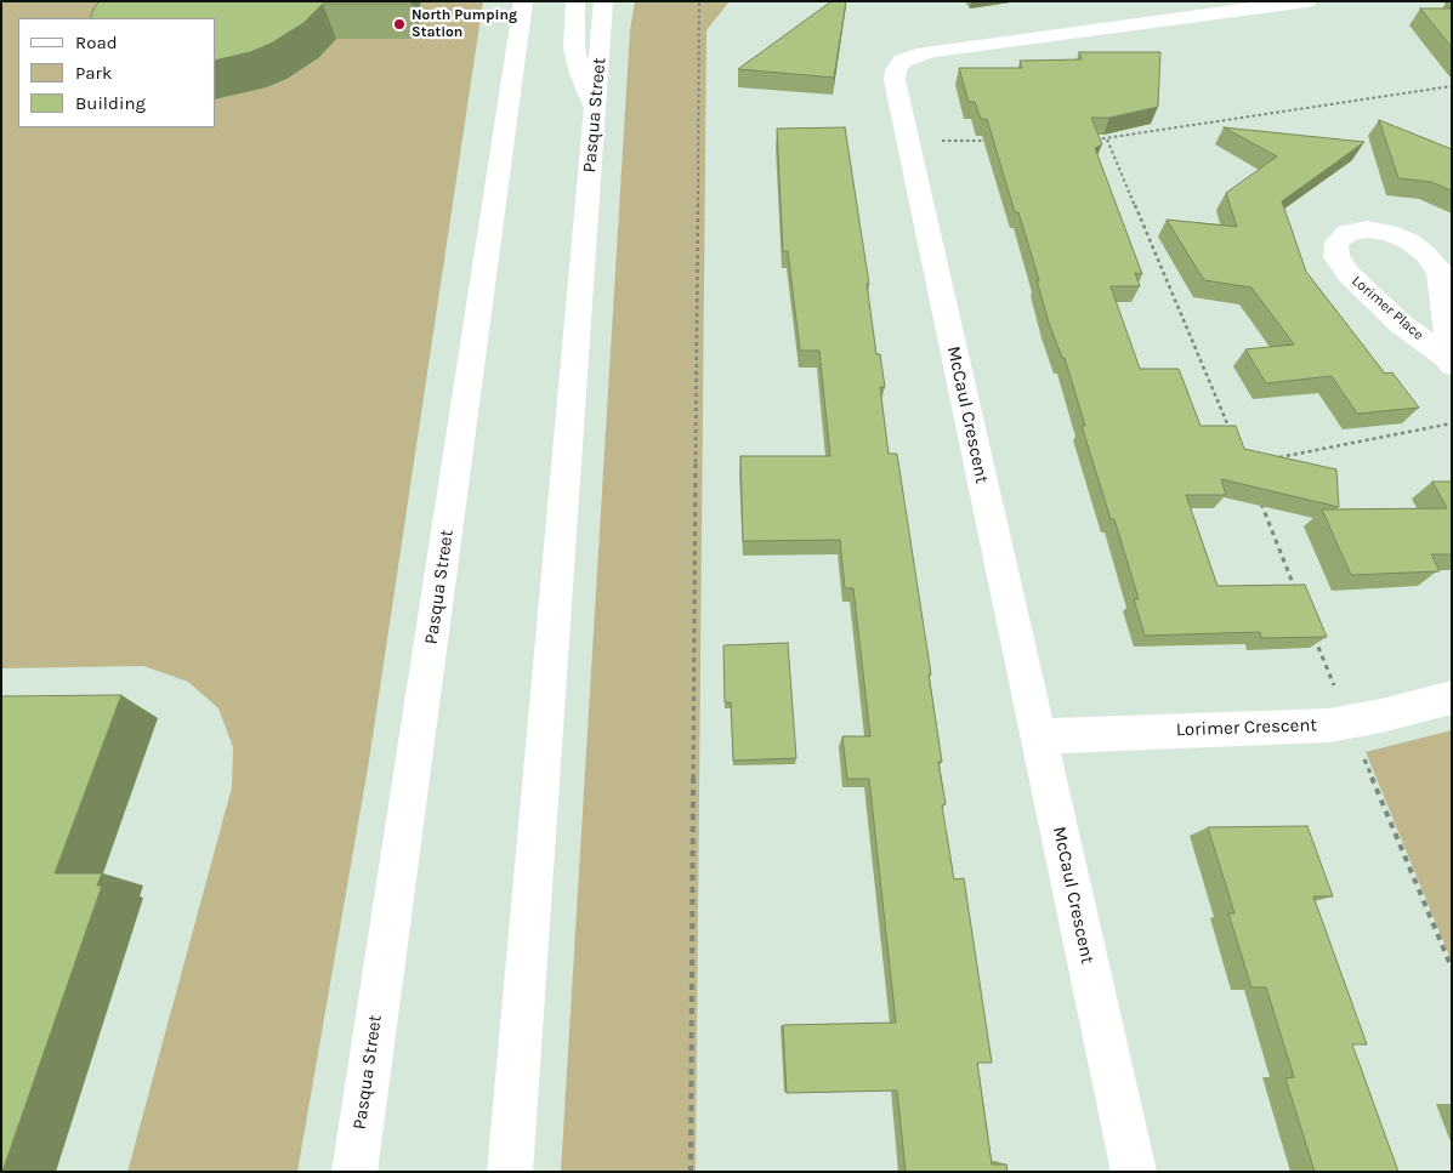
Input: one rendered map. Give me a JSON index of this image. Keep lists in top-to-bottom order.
{
  "streets": {
    "main road": [
      "Pasqua Street",
      "Lorimer Place",
      "McCaul Crescent",
      "Lorimer Crescent"
    ]
  },
  "crossings": [
    ["McCaul Crescent", "Lorimer Crescent"]
  ],
  "places": ["North Pumping Station"],
  "legend": ["Road", "Park", "Building"]
}
